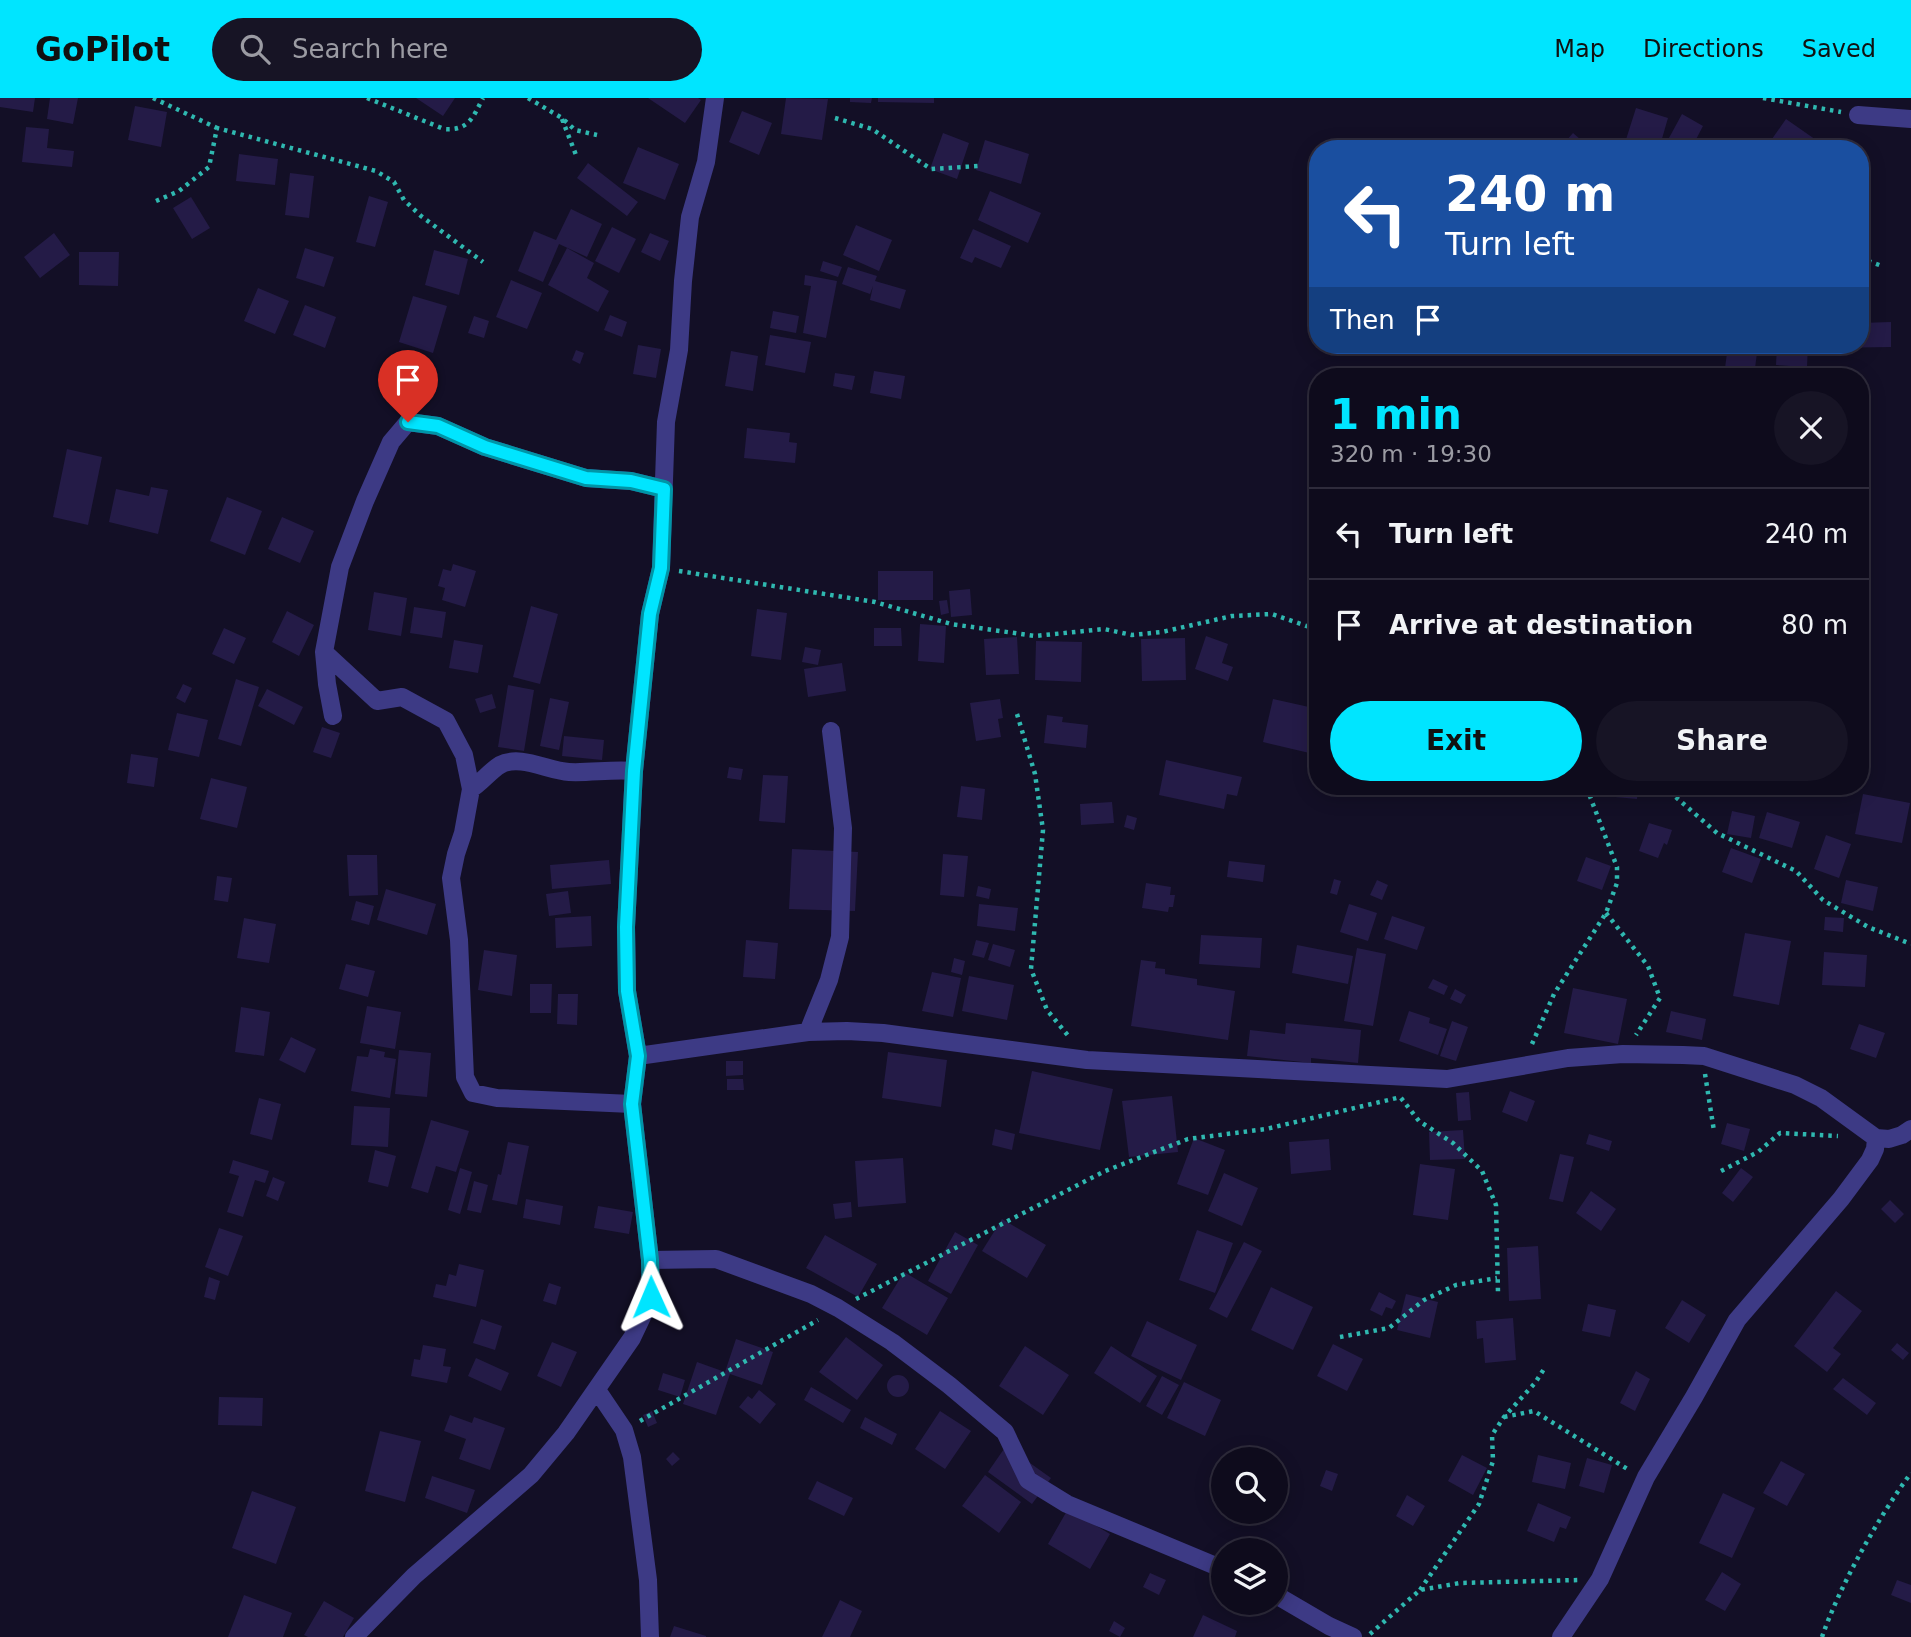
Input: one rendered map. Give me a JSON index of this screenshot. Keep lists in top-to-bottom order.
{
  "page": {
    "header": "GoPilot",
    "search": "Search here",
    "nav": ["Map", "Directions", "Saved"],
    "turn": ["240 m", "Turn left"],
    "then": "Then",
    "heading": ["1 min", "320 m · 19:30"],
    "list": [
      {
        "name": "Turn left",
        "value": "240 m"
      },
      {
        "name": "Arrive at destination",
        "value": "80 m"
      }
    ],
    "buttons": ["Exit", "Share"]
  }
}
